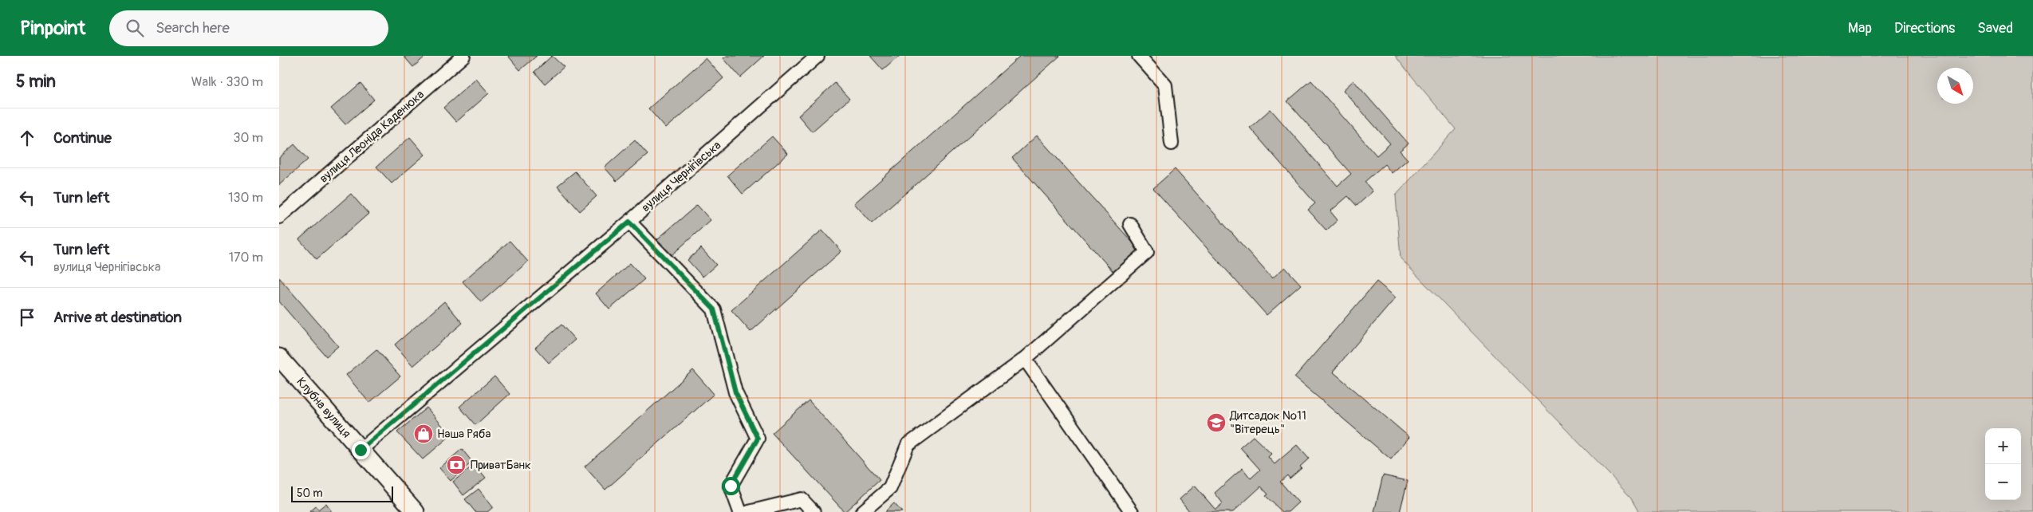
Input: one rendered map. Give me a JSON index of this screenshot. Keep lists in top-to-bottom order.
{
  "streets": {
    "main road": ["Клубна вулиця"],
    "street": ["вулиця Леоніда Каденюка", "вулиця Чернігівська"]
  },
  "crossings": [
    ["вулиця Чернігівська", "Клубна вулиця"]
  ],
  "places": {
    "school or university": ["Дитсадок №11 \"Вітерець\""],
    "shop": ["Наша Ряба"],
    "bank": ["ПриватБанк"]
  },
  "scale_bar": "50 m",
  "north": "bottom right",
  "page": {
    "header": "Pinpoint",
    "search": "Search here",
    "nav": ["Map", "Directions", "Saved"],
    "heading": ["5 min", "Walk · 330 m"],
    "list": [
      ["Continue", "30 m"],
      ["Turn left", "130 m"],
      ["Turn left", "вулиця Чернігівська", "170 m"],
      "Arrive at destination"
    ],
    "map_buttons": ["+", "−"],
    "scale": "50 m"
  }
}
